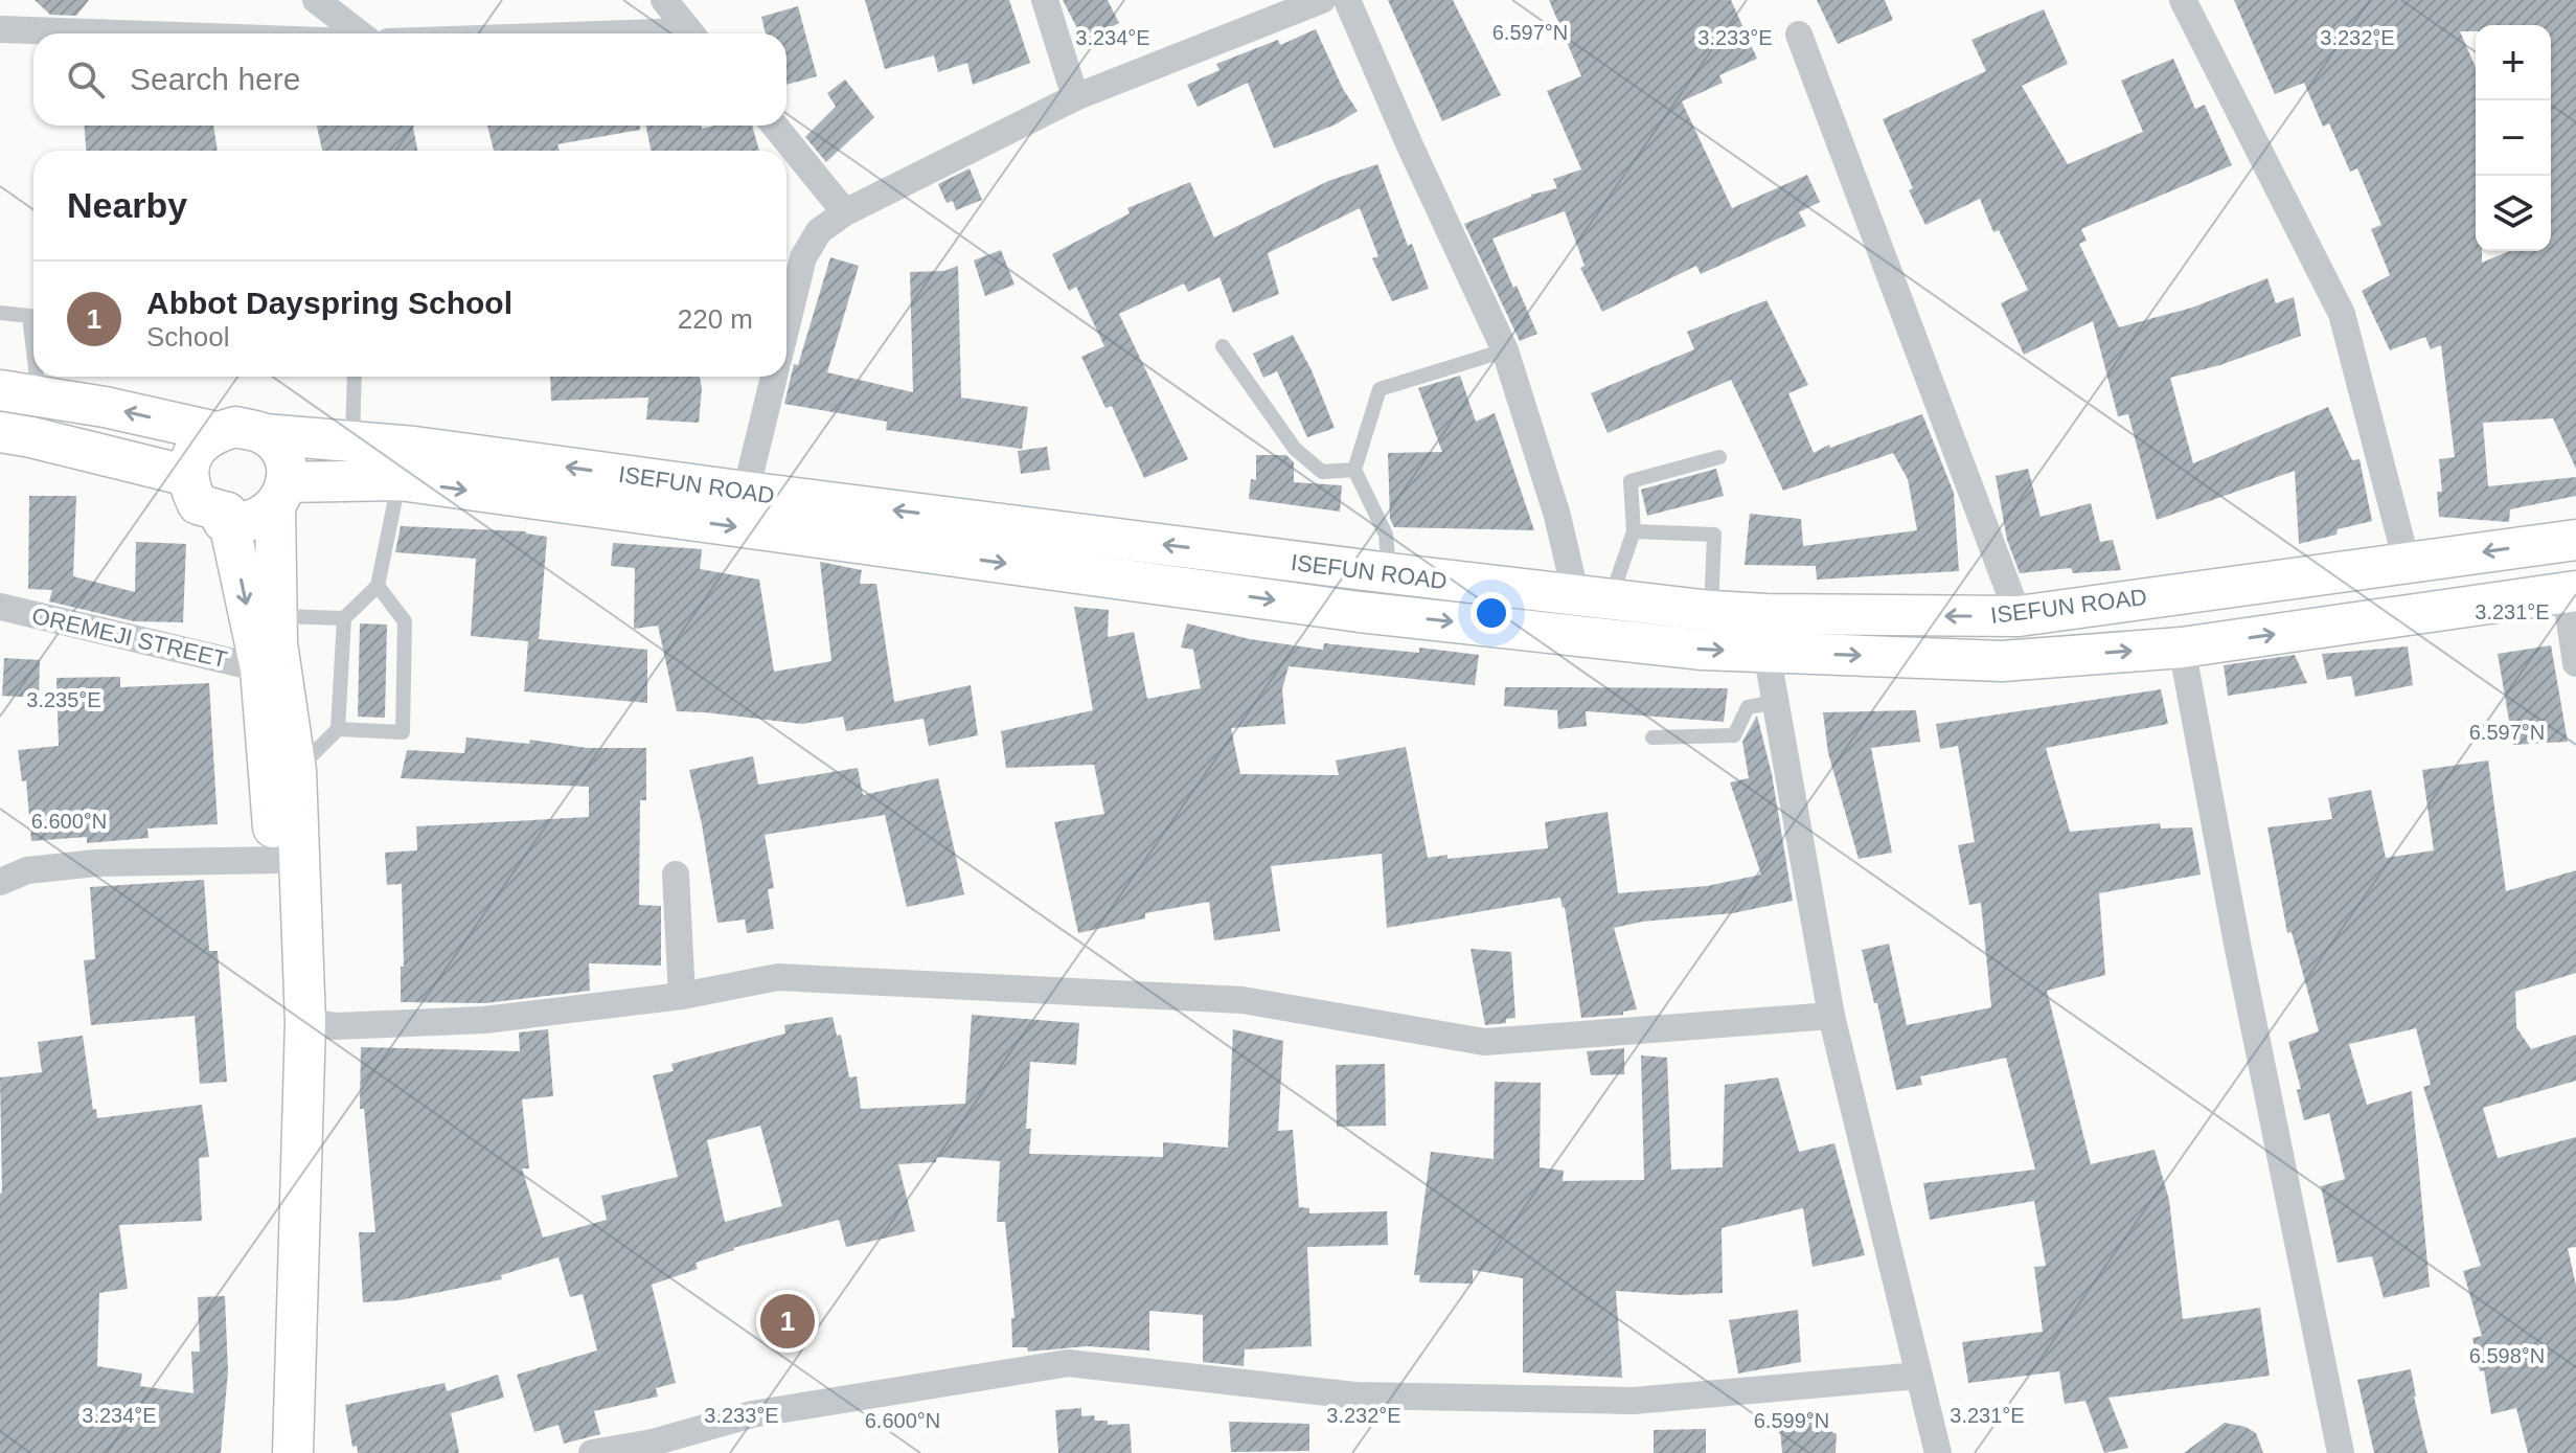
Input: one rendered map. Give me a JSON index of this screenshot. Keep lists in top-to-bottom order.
{
  "streets": {
    "street": ["ISEFUN ROAD", "OREMEJI STREET"]
  },
  "page": {
    "map_buttons": ["+", "−"],
    "search": "Search here",
    "heading": "Nearby",
    "list": [
      {
        "mark": "1",
        "name": "Abbot Dayspring School",
        "note": "School",
        "value": "220 m"
      }
    ],
    "pins": "1"
  },
  "coordinates": [
    "6.597°N",
    "3.234°E",
    "3.233°E",
    "3.232°E",
    "3.231°E",
    "3.235°E",
    "6.600°N",
    "6.598°N",
    "6.599°N"
  ]
}
